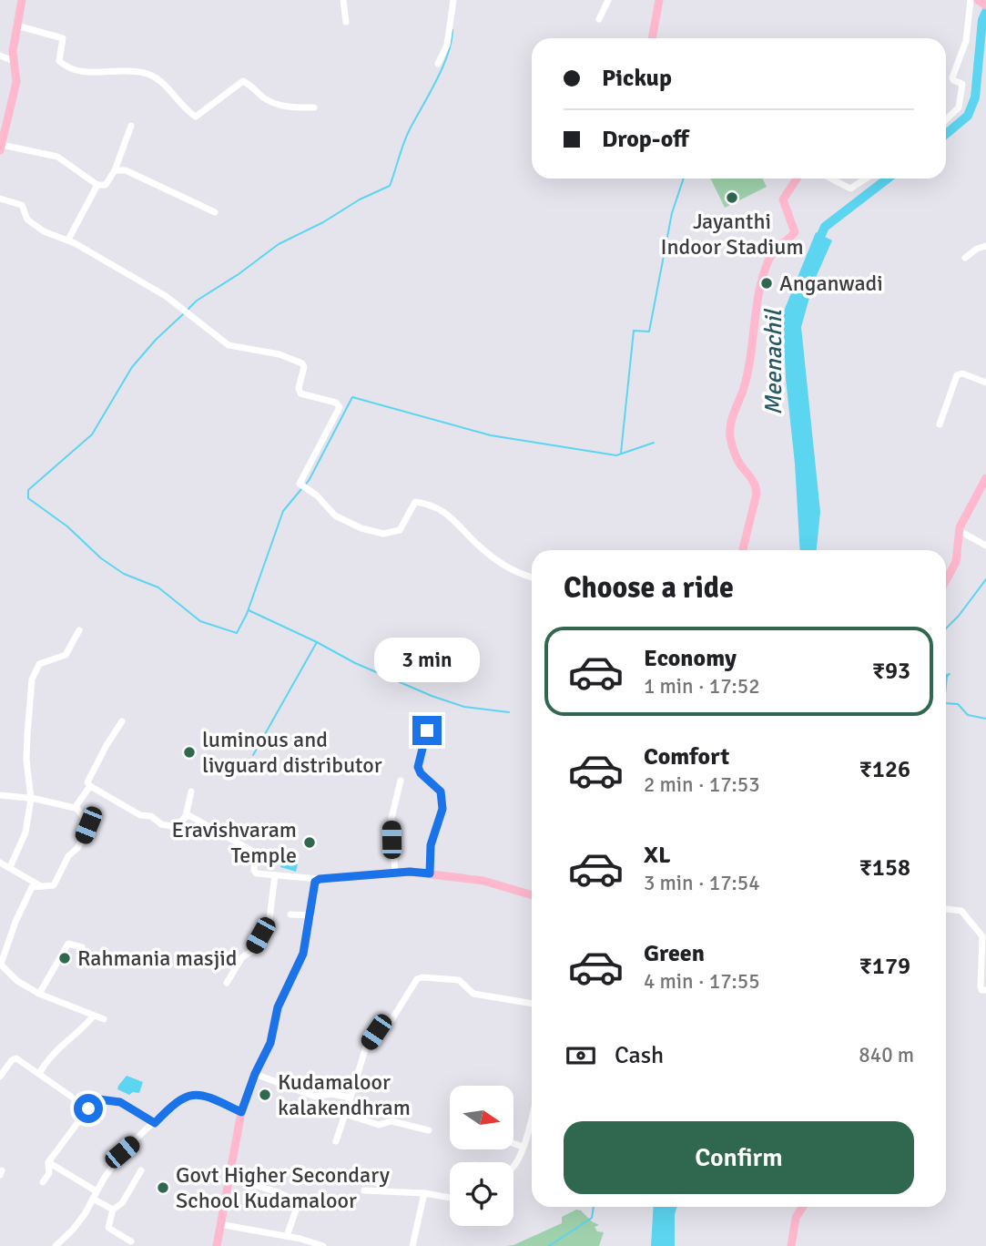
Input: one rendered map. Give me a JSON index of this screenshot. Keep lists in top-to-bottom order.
{
  "water": ["Meenachil"],
  "places": [
    "Jayanthi Indoor Stadium",
    "Anganwadi",
    "luminous and livguard distributor",
    "Eravishvaram Temple",
    "Rahmania masjid",
    "Kudamaloor kalakendhram",
    "Govt Higher Secondary School Kudamaloor"
  ],
  "north": "right",
  "page": {
    "banner": ["Pickup", "Drop-off"],
    "heading": "Choose a ride",
    "list": [
      {
        "name": "Economy",
        "note": "1 min · 17:52",
        "value": "₹93"
      },
      {
        "name": "Comfort",
        "note": "2 min · 17:53",
        "value": "₹126"
      },
      {
        "name": "XL",
        "note": "3 min · 17:54",
        "value": "₹158"
      },
      {
        "name": "Green",
        "note": "4 min · 17:55",
        "value": "₹179"
      }
    ],
    "bubble": "3 min",
    "pay": ["Cash", "840 m"],
    "buttons": "Confirm"
  }
}
